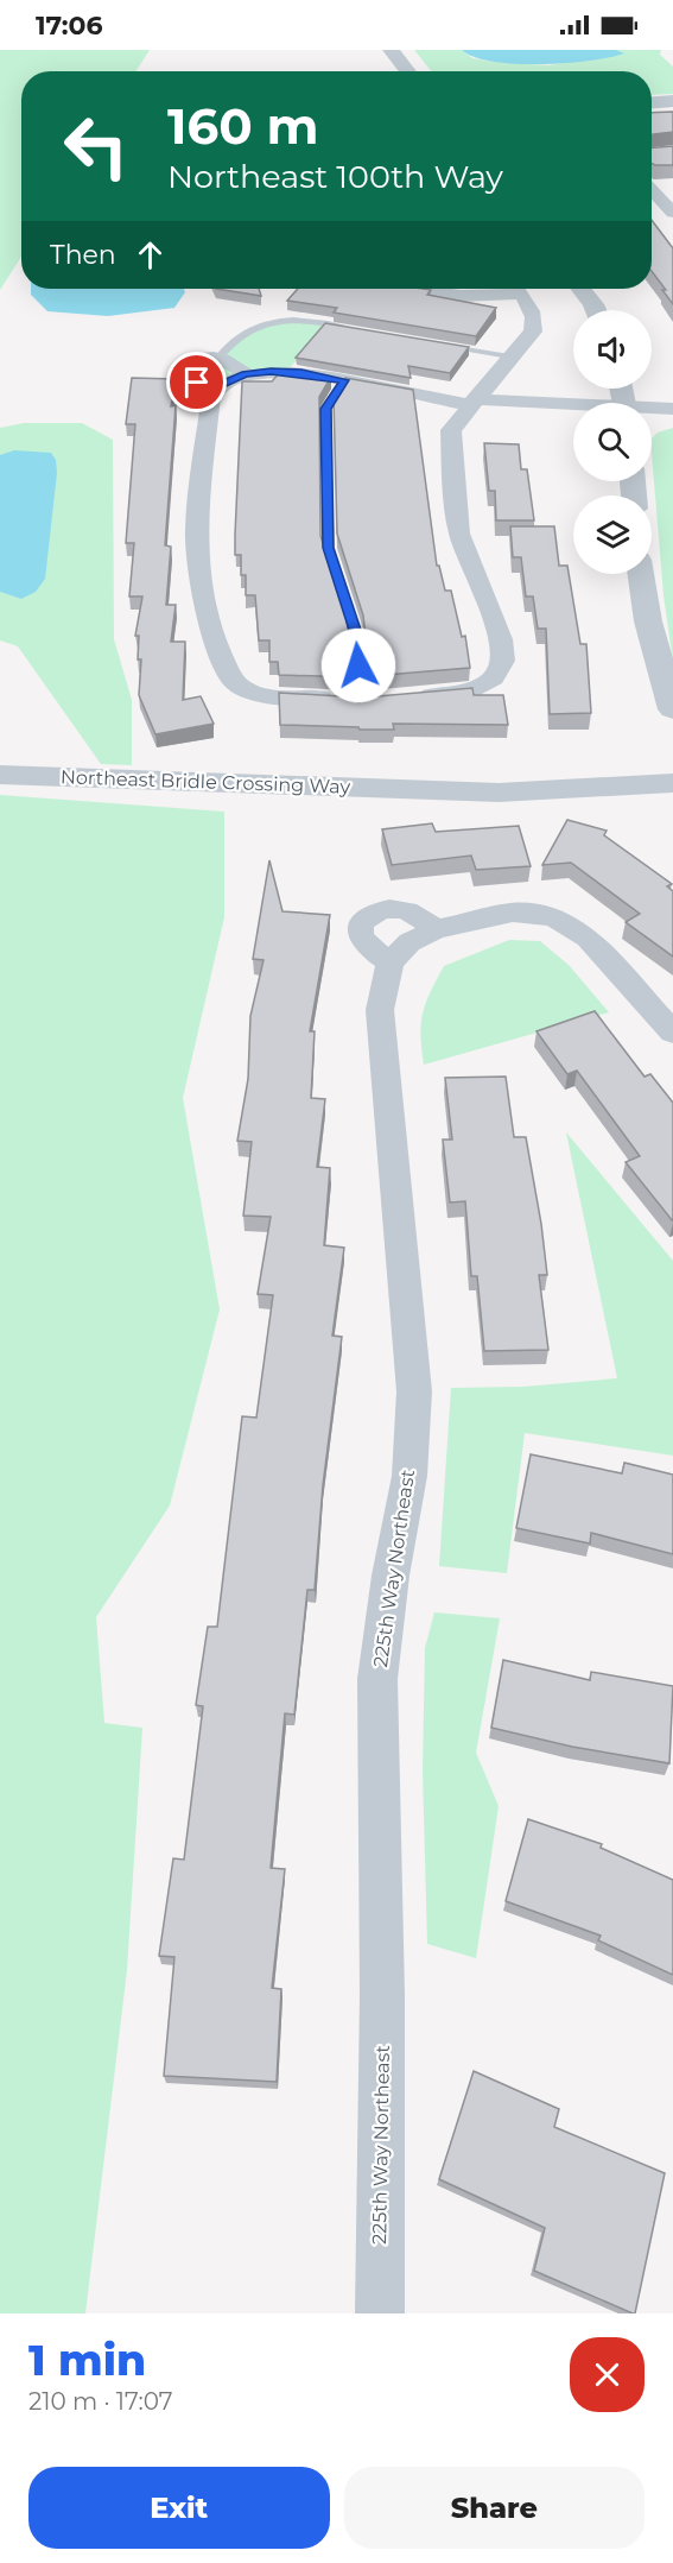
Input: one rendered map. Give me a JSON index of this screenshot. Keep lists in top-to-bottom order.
{
  "streets": {
    "street": ["Northeast Bridle Crossing Way", "225th Way Northeast"]
  },
  "page": {
    "status": "17:06",
    "turn": ["160 m", "Northeast 100th Way"],
    "then": "Then",
    "heading": ["1 min", "210 m · 17:07"],
    "buttons": ["Exit", "Share"]
  }
}
